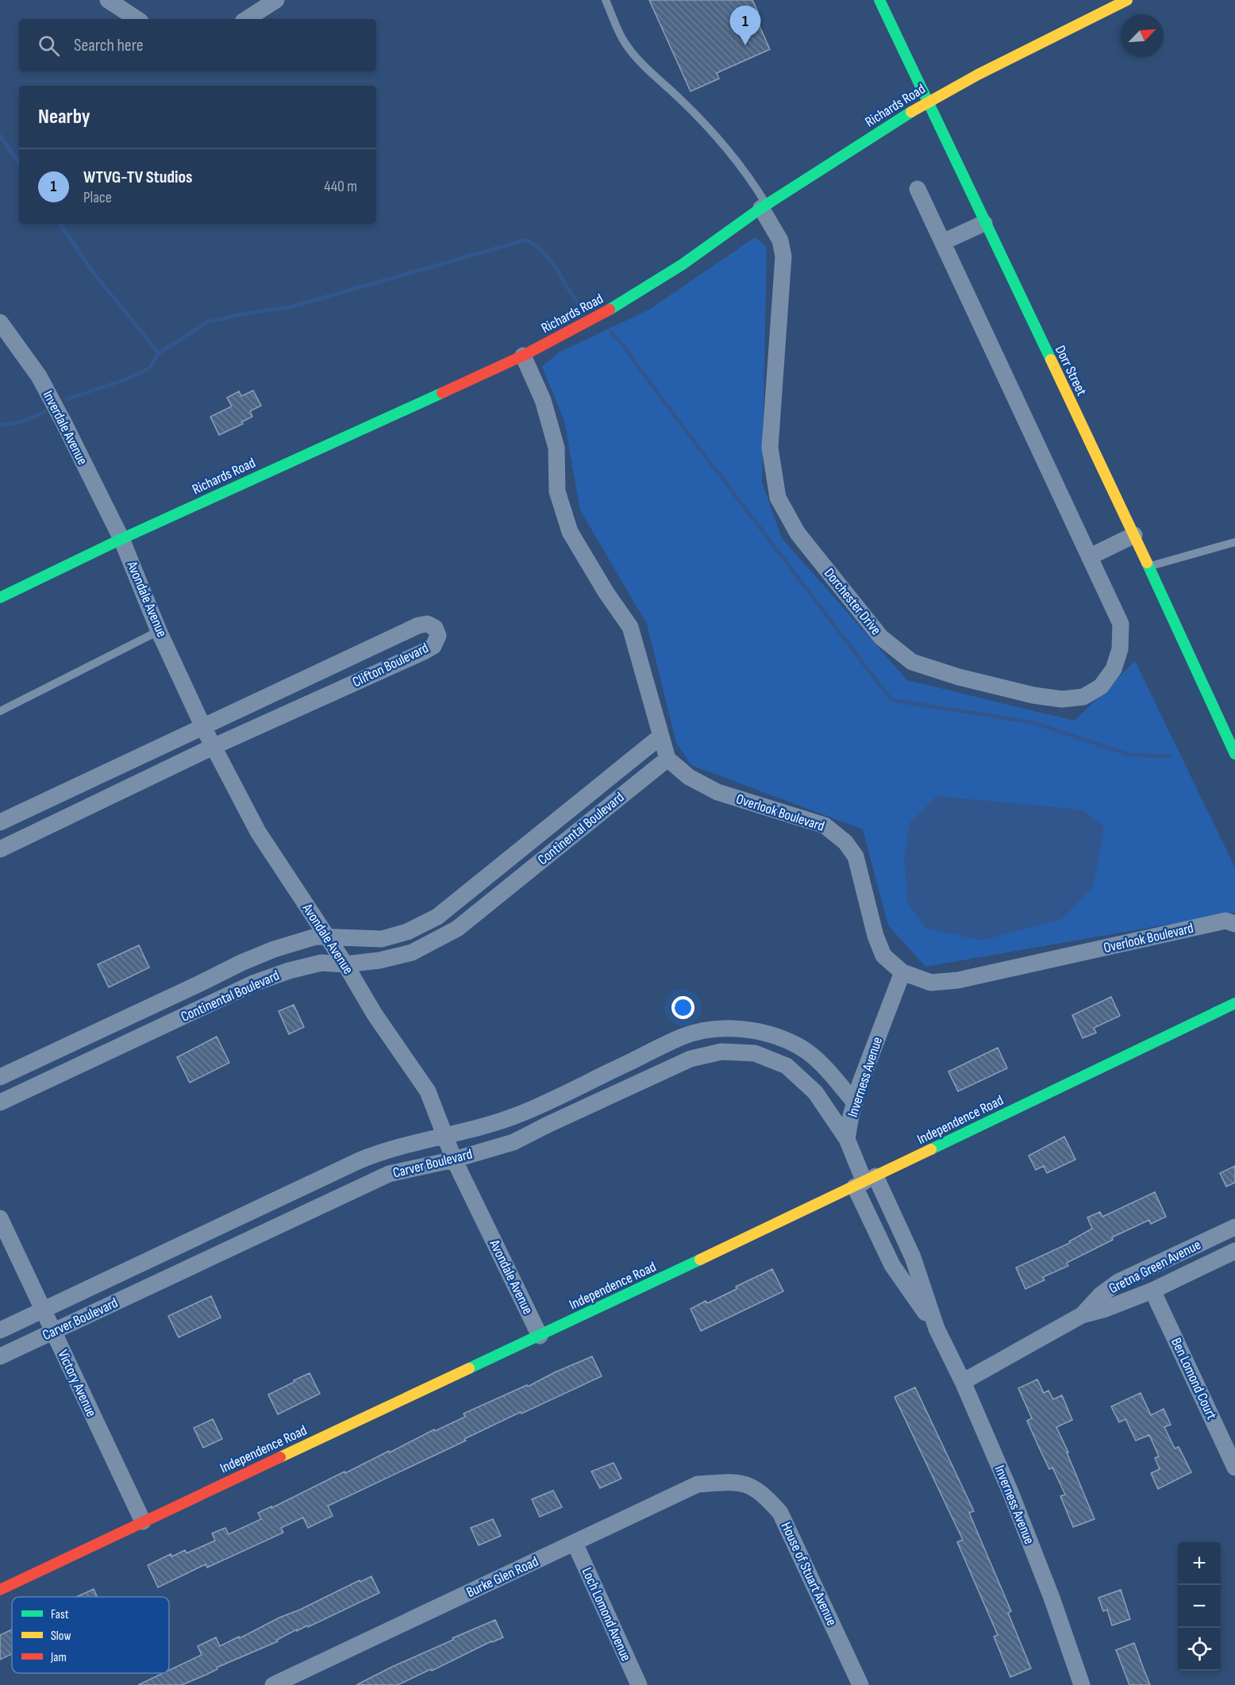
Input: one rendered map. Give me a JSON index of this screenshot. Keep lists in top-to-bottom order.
{
  "streets": {
    "street": [
      "Richards Road",
      "Dorr Street",
      "Inverdale Avenue",
      "Avondale Avenue",
      "Dorchester Drive",
      "Clifton Boulevard",
      "Overlook Boulevard",
      "Continental Boulevard",
      "Inverness Avenue",
      "Independence Road",
      "Carver Boulevard",
      "Gretna Green Avenue",
      "Ben Lomond Court",
      "Victory Avenue",
      "House of Stuart Avenue",
      "Burke Glen Road",
      "Loch Lomond Avenue"
    ]
  },
  "crossings": [
    ["Richards Road", "Dorr Street"],
    ["Richards Road", "Inverdale Avenue"],
    ["Richards Road", "Avondale Avenue"],
    ["Richards Road", "Dorchester Drive"],
    ["Inverdale Avenue", "Avondale Avenue"],
    ["Avondale Avenue", "Clifton Boulevard"],
    ["Avondale Avenue", "Continental Boulevard"],
    ["Avondale Avenue", "Independence Road"],
    ["Avondale Avenue", "Carver Boulevard"],
    ["Overlook Boulevard", "Continental Boulevard"],
    ["Overlook Boulevard", "Inverness Avenue"],
    ["Inverness Avenue", "Independence Road"],
    ["Inverness Avenue", "Carver Boulevard"],
    ["Inverness Avenue", "Gretna Green Avenue"],
    ["Independence Road", "Victory Avenue"],
    ["Carver Boulevard", "Victory Avenue"],
    ["Gretna Green Avenue", "Ben Lomond Court"],
    ["House of Stuart Avenue", "Burke Glen Road"],
    ["Burke Glen Road", "Loch Lomond Avenue"]
  ],
  "legend": ["Fast", "Slow", "Jam"],
  "north": "top right",
  "page": {
    "pins": "1",
    "search": "Search here",
    "heading": "Nearby",
    "list": [
      {
        "mark": "1",
        "name": "WTVG-TV Studios",
        "note": "Place",
        "value": "440 m"
      }
    ],
    "map_buttons": ["+", "−"]
  }
}
